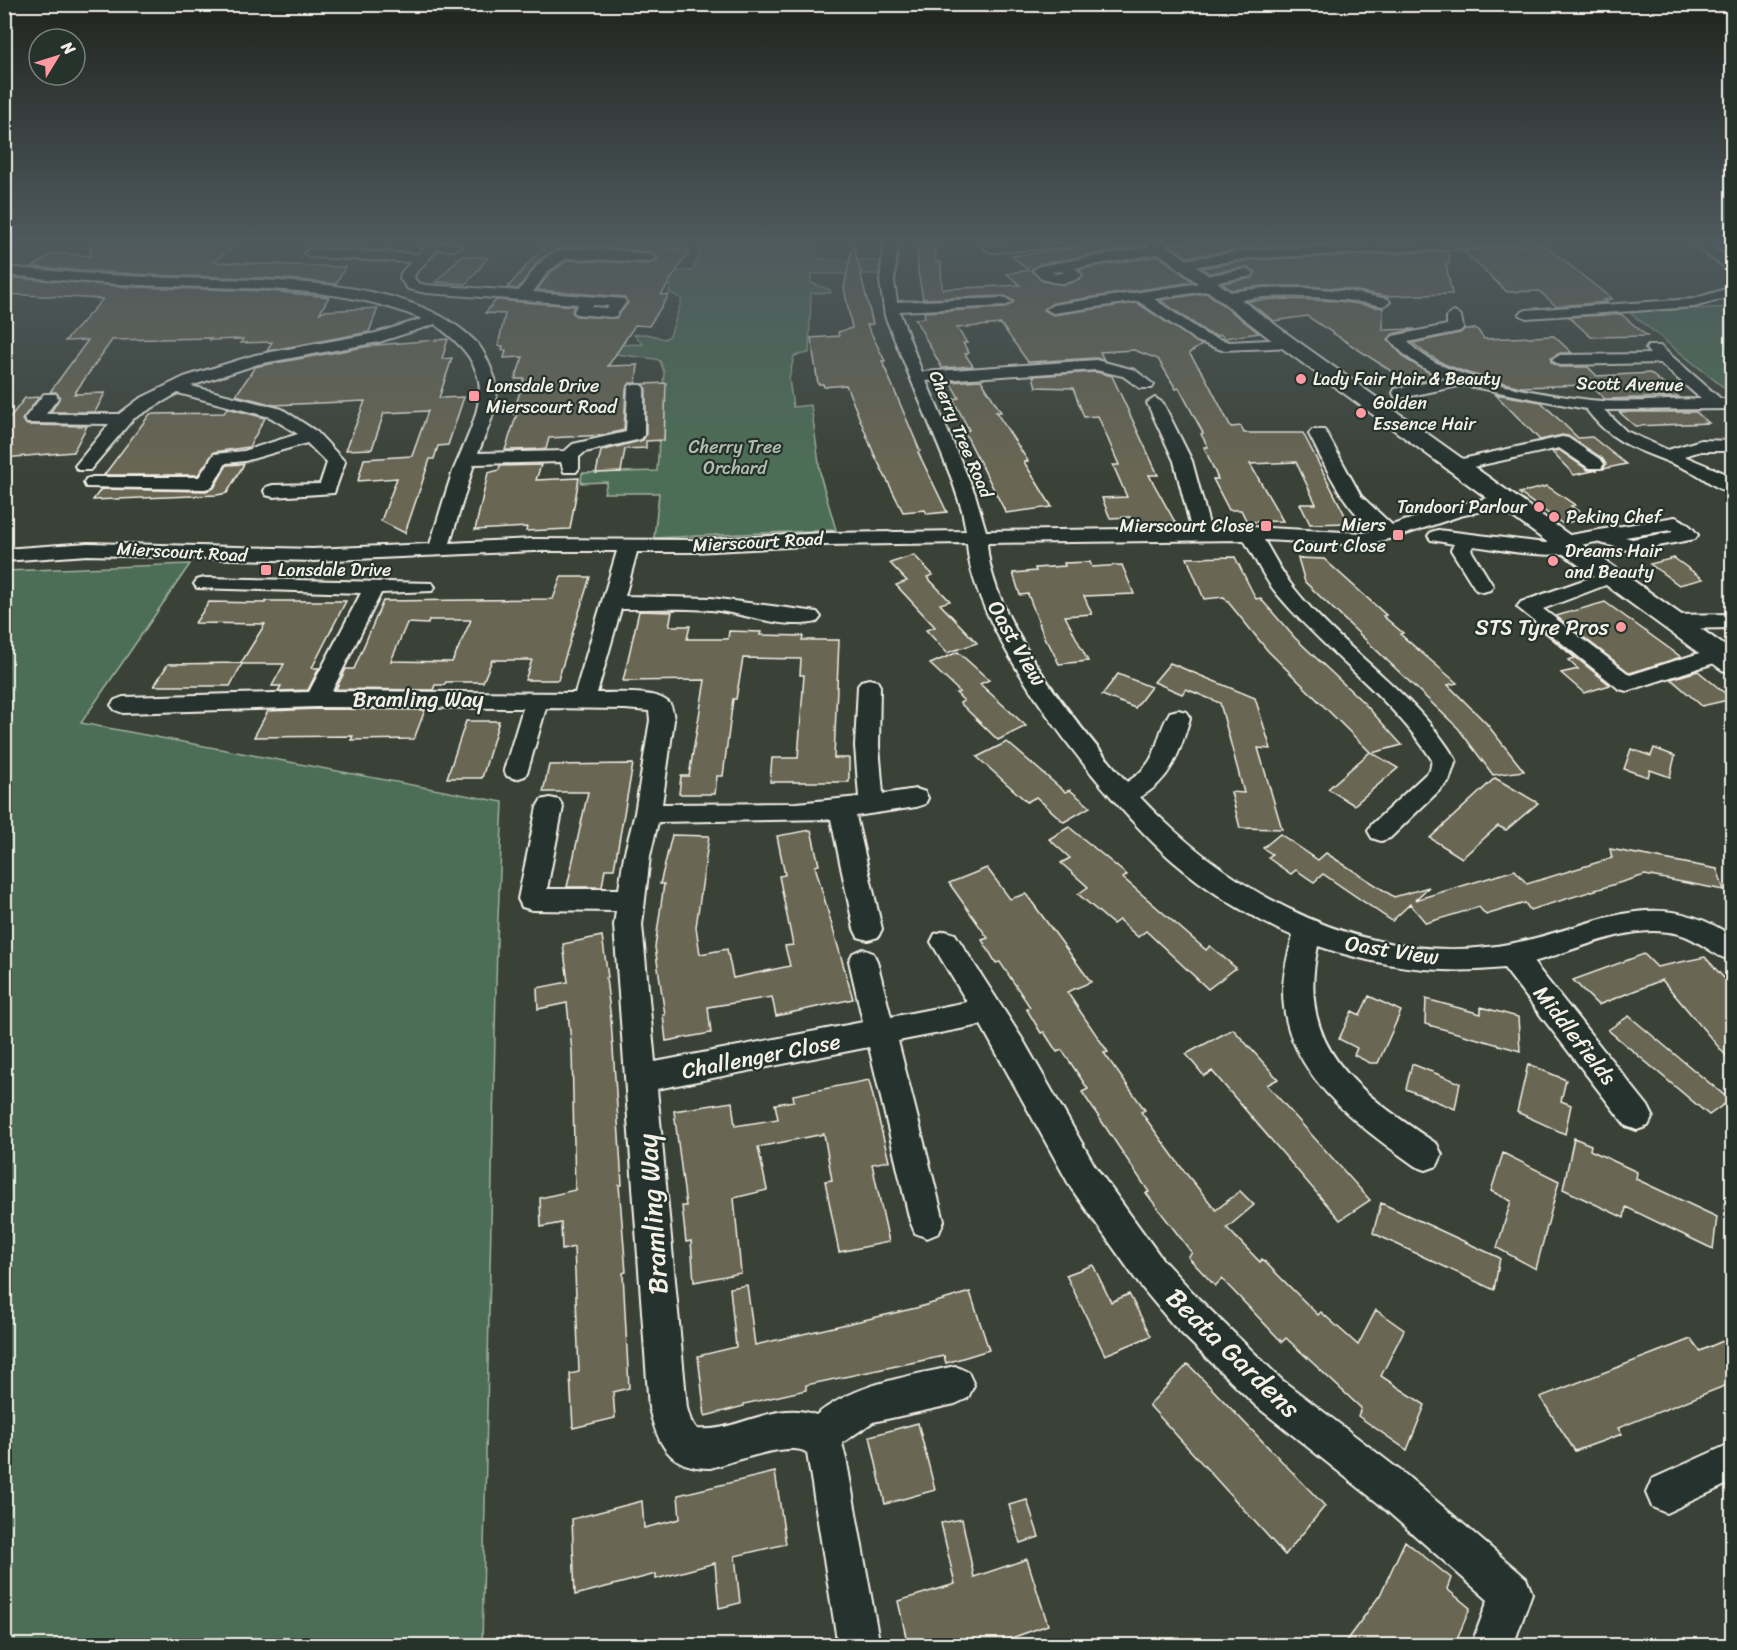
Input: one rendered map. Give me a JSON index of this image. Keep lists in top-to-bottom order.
{
  "streets": {
    "street": [
      "Scott Avenue",
      "Cherry Tree Road",
      "Mierscourt Road",
      "Oast View",
      "Bramling Way",
      "Middlefields",
      "Challenger Close",
      "Beata Gardens"
    ]
  },
  "crossings": [
    ["Cherry Tree Road", "Mierscourt Road"],
    ["Cherry Tree Road", "Oast View"],
    ["Mierscourt Road", "Oast View"],
    ["Oast View", "Middlefields"],
    ["Bramling Way", "Challenger Close"]
  ],
  "parks": ["Cherry Tree Orchard"],
  "places": {
    "other": [
      "Lady Fair Hair & Beauty",
      "Golden Essence Hair",
      "Tandoori Parlour",
      "Peking Chef",
      "Dreams Hair and Beauty",
      "STS Tyre Pros"
    ],
    "transit": [
      "Lonsdale Drive Mierscourt Road",
      "Mierscourt Close",
      "Miers Court Close",
      "Lonsdale Drive"
    ]
  },
  "north": "top right"
}
